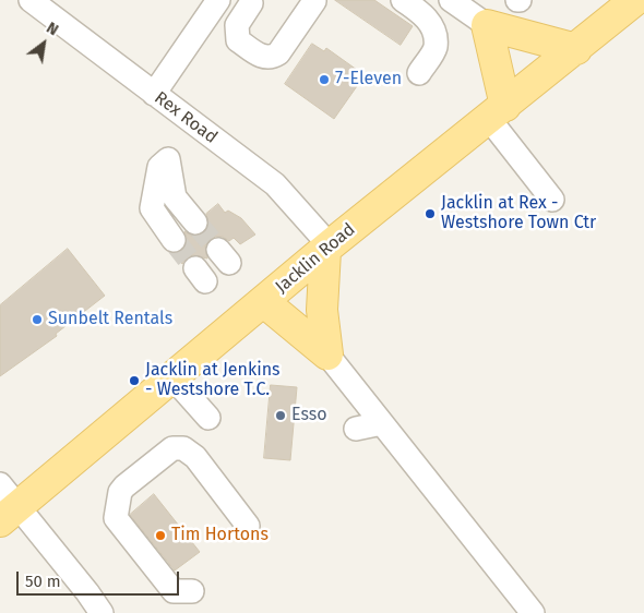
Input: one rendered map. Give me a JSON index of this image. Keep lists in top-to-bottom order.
{
  "streets": {
    "main road": ["Jacklin Road"],
    "street": ["Rex Road"]
  },
  "crossings": [
    ["Rex Road", "Jacklin Road"]
  ],
  "places": [
    "7-Eleven",
    "Jacklin at Rex - Westshore Town Ctr",
    "Sunbelt Rentals",
    "Jacklin at Jenkins - Westshore T.C.",
    "Esso",
    "Tim Hortons"
  ],
  "scale_bar": "50 m",
  "north": "top right"
}
